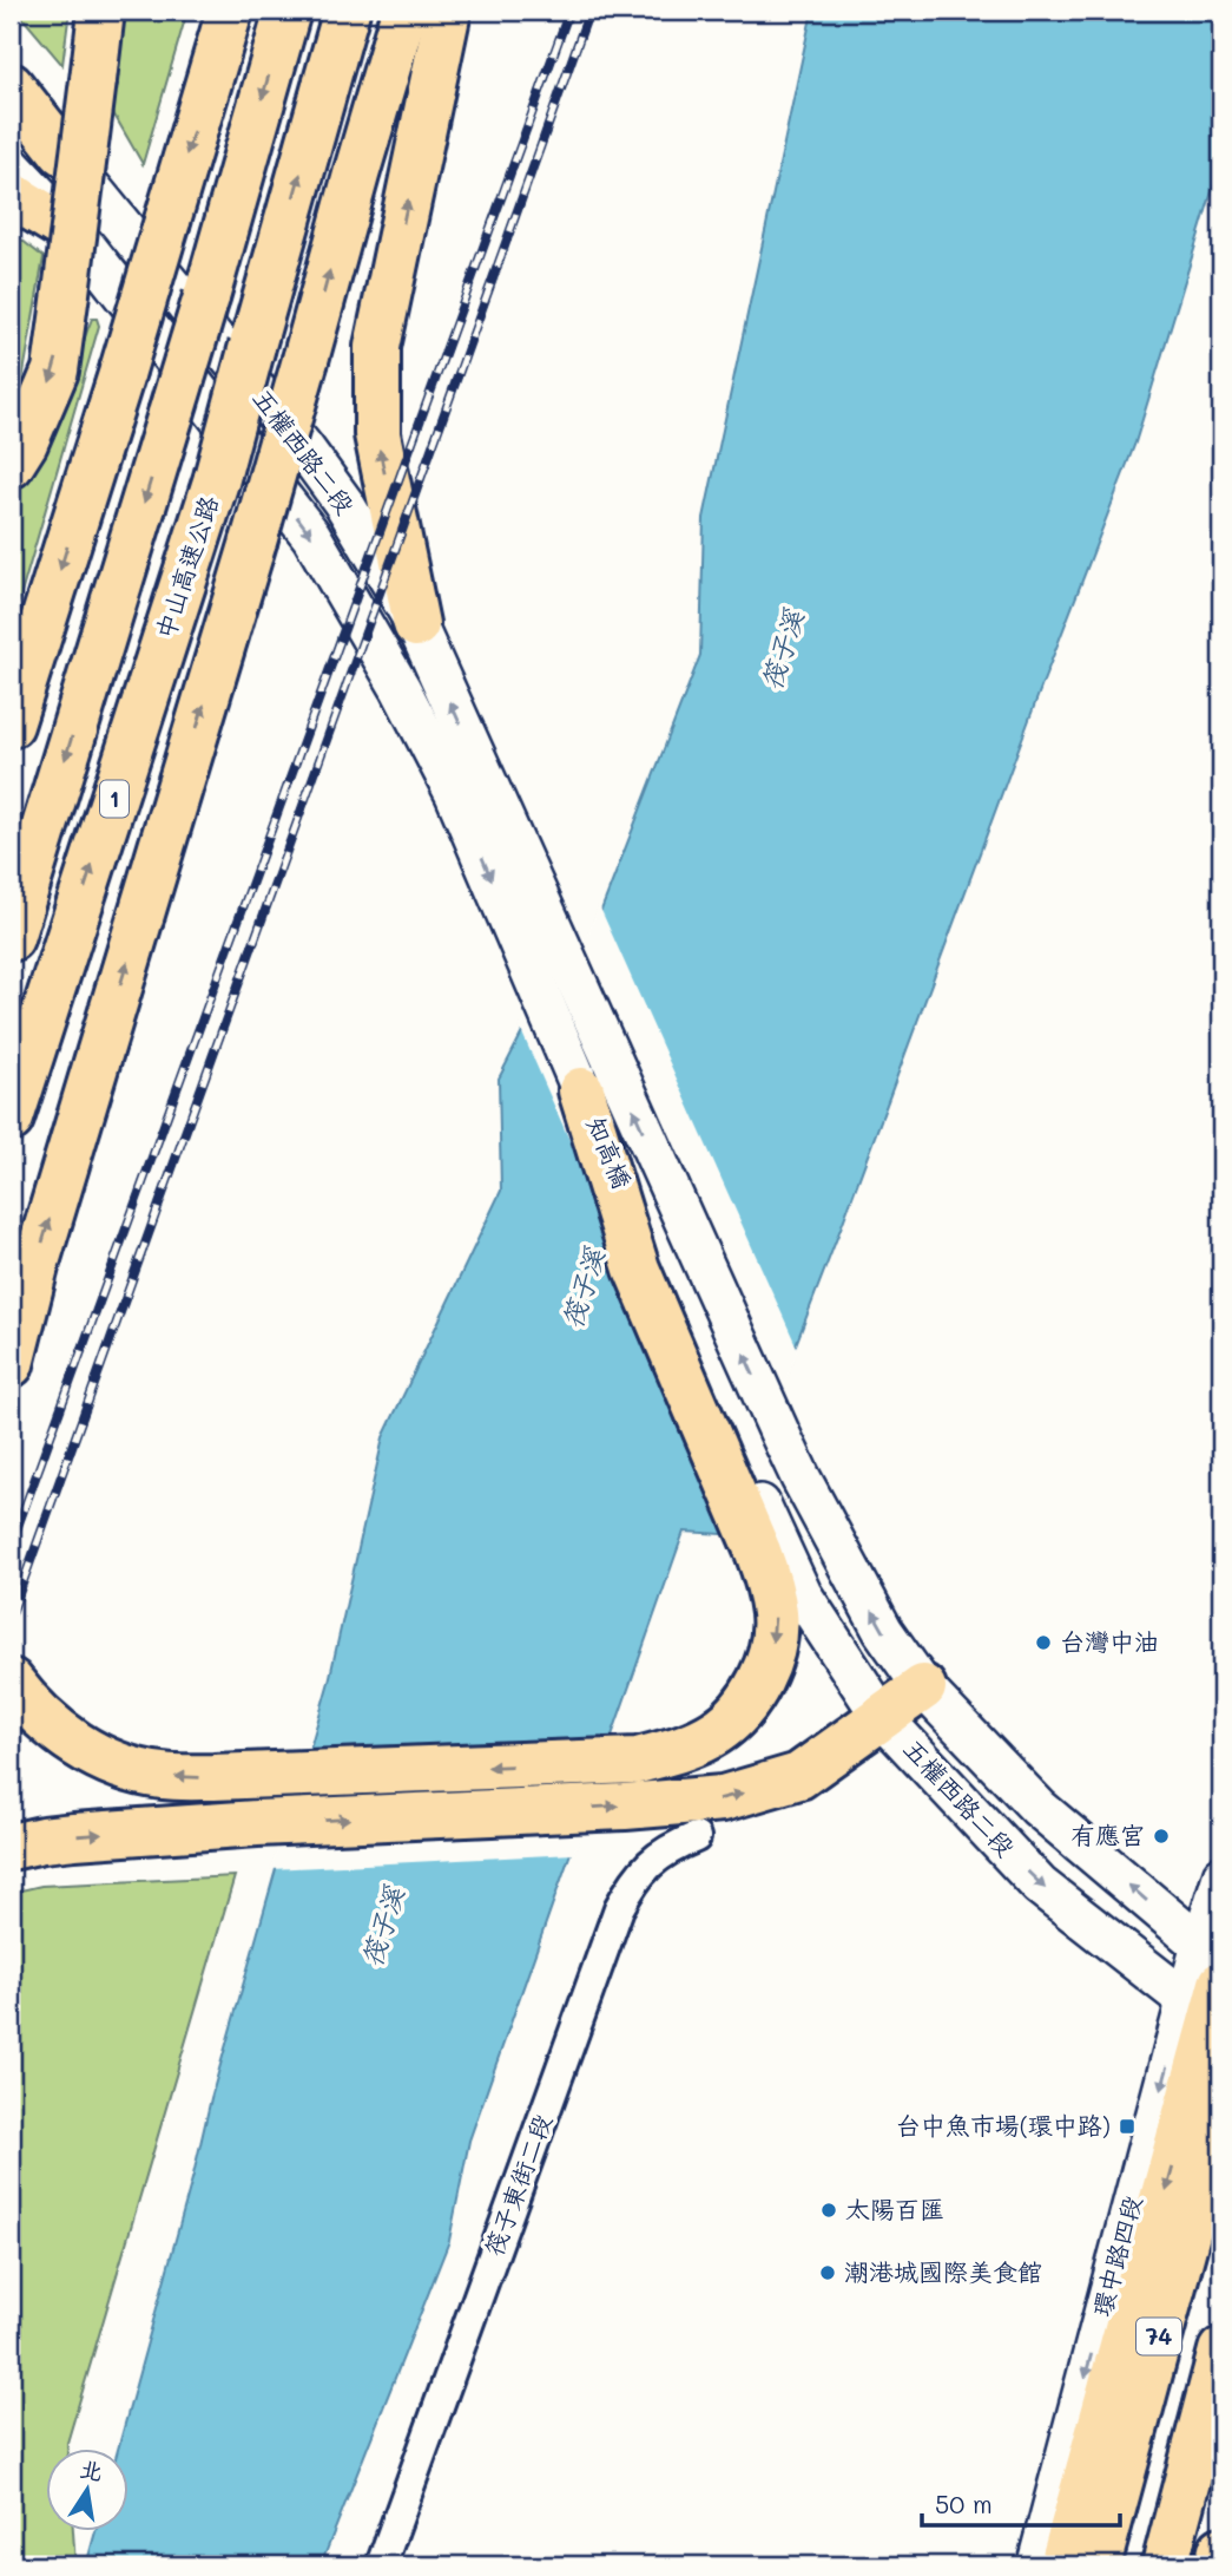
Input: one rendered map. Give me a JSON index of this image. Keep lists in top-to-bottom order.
{
  "streets": {
    "highway": ["中山高速公路", "1", "74"],
    "main road": ["五權西路二段", "知高橋"],
    "street": ["筏子東街二段", "環中路四段"]
  },
  "crossings": [
    ["五權西路二段", "知高橋"],
    ["五權西路二段", "環中路四段"]
  ],
  "water": ["筏子溪"],
  "places": {
    "other": [
      "台灣中油",
      "有應宮",
      "太陽百匯",
      "潮港城國際美食館"
    ],
    "transit": ["台中魚市場(環中路)"]
  },
  "scale_bar": "50 m",
  "north": "top"
}
